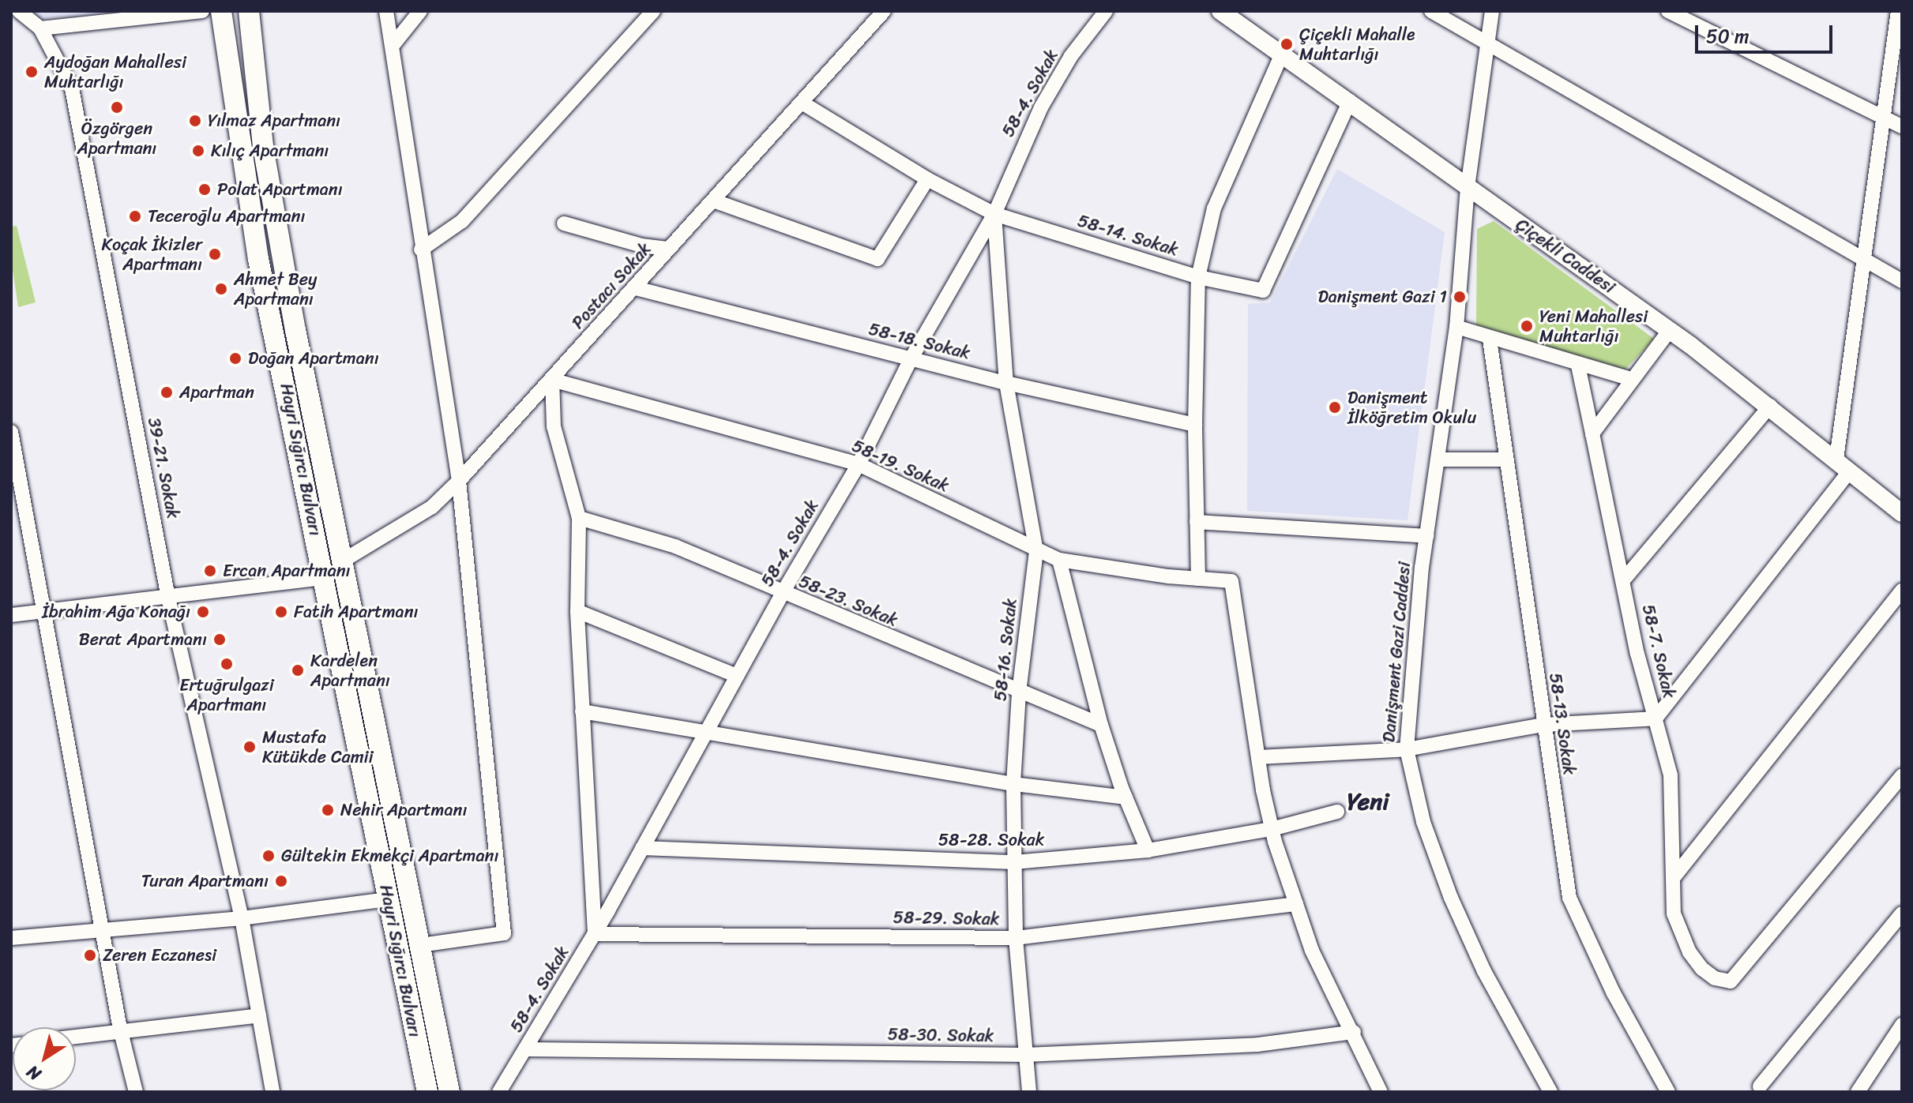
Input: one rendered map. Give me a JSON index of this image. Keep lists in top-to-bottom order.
{
  "streets": {
    "main road": ["Hayri Sığırcı Bulvarı"],
    "street": [
      "58-4. Sokak",
      "58-14. Sokak",
      "Çiçekli Caddesi",
      "Postacı Sokak",
      "58-18. Sokak",
      "58-19. Sokak",
      "39-21. Sokak",
      "58-23. Sokak",
      "58-16. Sokak",
      "58-7. Sokak",
      "Danişment Gazi Caddesi",
      "58-13. Sokak",
      "58-28. Sokak",
      "58-29. Sokak",
      "58-30. Sokak"
    ]
  },
  "crossings": [
    ["58-4. Sokak", "58-14. Sokak"],
    ["58-4. Sokak", "58-18. Sokak"],
    ["58-4. Sokak", "58-19. Sokak"],
    ["58-4. Sokak", "58-23. Sokak"],
    ["58-4. Sokak", "58-16. Sokak"],
    ["58-4. Sokak", "58-28. Sokak"],
    ["58-4. Sokak", "58-29. Sokak"],
    ["58-4. Sokak", "58-30. Sokak"],
    ["58-14. Sokak", "Çiçekli Caddesi"],
    ["58-14. Sokak", "Postacı Sokak"],
    ["58-14. Sokak", "58-16. Sokak"],
    ["Çiçekli Caddesi", "Danişment Gazi Caddesi"],
    ["Postacı Sokak", "58-18. Sokak"],
    ["Postacı Sokak", "Hayri Sığırcı Bulvarı"],
    ["Postacı Sokak", "58-19. Sokak"],
    ["58-18. Sokak", "58-16. Sokak"],
    ["58-19. Sokak", "58-16. Sokak"],
    ["58-23. Sokak", "58-16. Sokak"],
    ["58-16. Sokak", "58-28. Sokak"],
    ["58-16. Sokak", "58-29. Sokak"],
    ["58-16. Sokak", "58-30. Sokak"]
  ],
  "districts": ["Yeni"],
  "places": [
    "Çiçekli Mahalle Muhtarlığı",
    "Aydoğan Mahallesi Muhtarlığı",
    "Özgörgen Apartmanı",
    "Yılmaz Apartmanı",
    "Kılıç Apartmanı",
    "Polat Apartmanı",
    "Teceroğlu Apartmanı",
    "Koçak İkizler Apartmanı",
    "Ahmet Bey Apartmanı",
    "Danişment Gazi 1",
    "Yeni Mahallesi Muhtarlığı",
    "Doğan Apartmanı",
    "Apartman",
    "Danişment İlköğretim Okulu",
    "Ercan Apartmanı",
    "İbrahim Ağa Konağı",
    "Fatih Apartmanı",
    "Berat Apartmanı",
    "Ertuğrulgazi Apartmanı",
    "Kardelen Apartmanı",
    "Mustafa Kütükde Camii",
    "Nehir Apartmanı",
    "Gültekin Ekmekçi Apartmanı",
    "Turan Apartmanı",
    "Zeren Eczanesi"
  ],
  "scale_bar": "50 m",
  "north": "bottom left"
}
